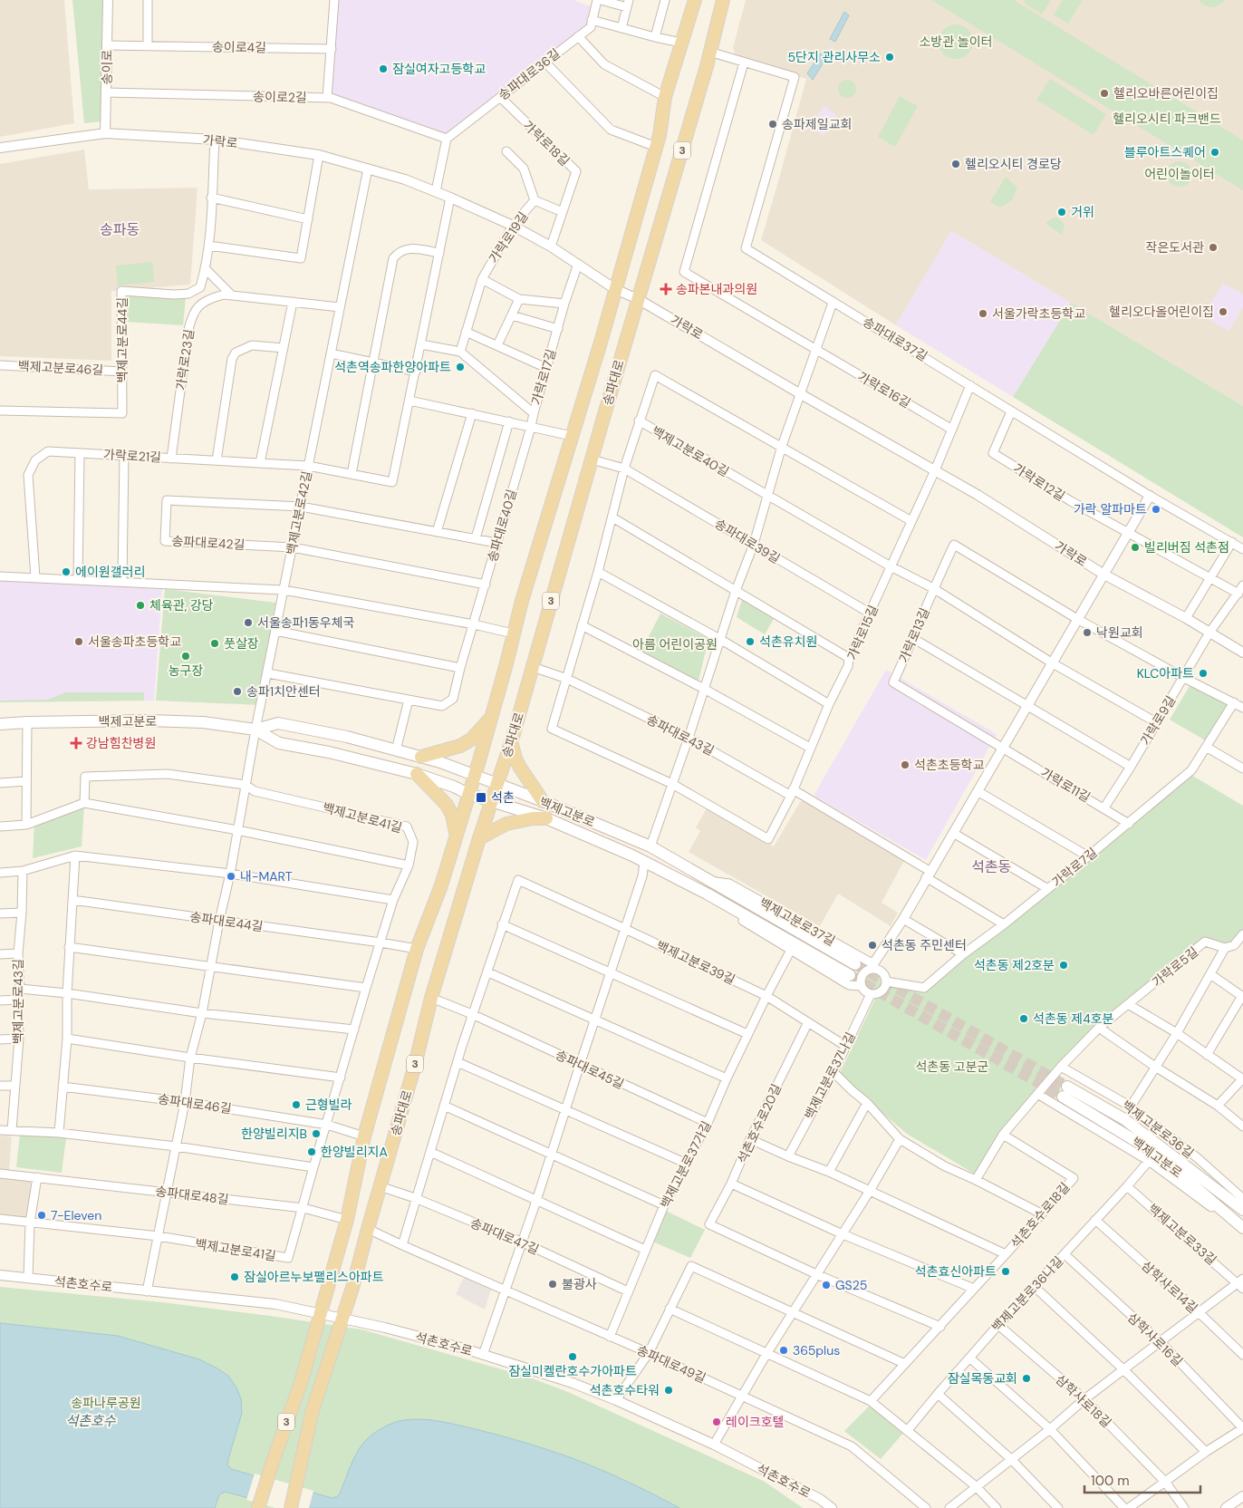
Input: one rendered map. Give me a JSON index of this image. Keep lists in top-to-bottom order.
{
  "streets": {
    "main road": ["3", "송파대로", "백제고분로"],
    "street": [
      "송이로4길",
      "송이로",
      "송파대로36길",
      "송이로2길",
      "가락로",
      "가락로18길",
      "가락로19길",
      "송파대로37길",
      "백제고분로44길",
      "가락로23길",
      "백제고분로46길",
      "가락로17길",
      "가락로16길",
      "백제고분로40길",
      "가락로21길",
      "가락로12길",
      "백제고분로42길",
      "송파대로40길",
      "송파대로39길",
      "송파대로42길",
      "가락로15길",
      "가락로13길",
      "가락로9길",
      "송파대로43길",
      "가락로11길",
      "백제고분로41길",
      "가락로7길",
      "송파대로44길",
      "백제고분로37길",
      "백제고분로39길",
      "가락로5길",
      "백제고분로43길",
      "송파대로45길",
      "백제고분로37나길",
      "송파대로46길",
      "석촌호수로20길",
      "백제고분로36길",
      "백제고분로37가길",
      "송파대로48길",
      "석촌호수로18길",
      "백제고분로33길",
      "송파대로47길",
      "석촌호수로",
      "삼학사로14길",
      "백제고분로36나길",
      "삼학사로16길",
      "송파대로49길",
      "삼학사로18길"
    ]
  },
  "crossings": [
    ["송이로4길", "송이로"],
    ["송이로", "송이로2길"],
    ["송이로", "가락로"],
    ["송파대로36길", "송이로2길"],
    ["송파대로36길", "가락로18길"],
    ["가락로", "가락로18길"],
    ["가락로", "가락로19길"],
    ["가락로", "백제고분로44길"],
    ["가락로", "가락로17길"],
    ["가락로", "송파대로"],
    ["가락로", "가락로21길"],
    ["가락로", "백제고분로42길"],
    ["가락로", "가락로15길"],
    ["가락로", "가락로9길"],
    ["송파대로37길", "송파대로"],
    ["송파대로37길", "가락로16길"],
    ["송파대로37길", "가락로12길"],
    ["백제고분로44길", "백제고분로46길"],
    ["가락로23길", "가락로21길"],
    ["가락로23길", "백제고분로42길"],
    ["가락로17길", "송파대로40길"],
    ["송파대로", "송파대로39길"],
    ["송파대로", "백제고분로"],
    ["송파대로", "송파대로43길"],
    ["송파대로", "송파대로44길"],
    ["송파대로", "송파대로45길"],
    ["송파대로", "송파대로46길"],
    ["송파대로", "송파대로48길"],
    ["송파대로", "송파대로47길"],
    ["송파대로", "석촌호수로"],
    ["송파대로", "송파대로49길"],
    ["백제고분로40길", "가락로15길"],
    ["가락로21길", "백제고분로42길"],
    ["백제고분로42길", "송파대로42길"],
    ["백제고분로42길", "백제고분로"],
    ["송파대로40길", "송파대로42길"],
    ["송파대로39길", "가락로15길"],
    ["가락로15길", "송파대로43길"],
    ["가락로13길", "가락로11길"],
    ["가락로9길", "가락로11길"],
    ["백제고분로", "백제고분로37길"],
    ["백제고분로", "백제고분로36길"],
    ["가락로11길", "가락로7길"],
    ["백제고분로41길", "송파대로48길"],
    ["가락로7길", "백제고분로37길"],
    ["가락로7길", "백제고분로37나길"],
    ["백제고분로37길", "백제고분로37나길"],
    ["백제고분로37길", "백제고분로37가길"],
    ["백제고분로39길", "백제고분로37가길"],
    ["가락로5길", "백제고분로36길"],
    ["가락로5길", "석촌호수로18길"],
    ["송파대로45길", "백제고분로37가길"],
    ["백제고분로37나길", "석촌호수로18길"],
    ["석촌호수로20길", "석촌호수로18길"],
    ["백제고분로37가길", "송파대로47길"],
    ["백제고분로37가길", "송파대로49길"],
    ["백제고분로33길", "삼학사로14길"],
    ["백제고분로33길", "백제고분로36나길"],
    ["백제고분로33길", "삼학사로16길"],
    ["백제고분로33길", "삼학사로18길"],
    ["삼학사로14길", "백제고분로36나길"],
    ["백제고분로36나길", "삼학사로16길"],
    ["백제고분로36나길", "삼학사로18길"],
    ["삼학사로16길", "삼학사로18길"]
  ],
  "districts": ["송파동", "석촌동"],
  "water": ["석촌호수"],
  "parks": [
    "소방관 놀이터",
    "헬리오시티 파크밴드",
    "어린이놀이터",
    "아름 어린이공원",
    "석촌동 고분군",
    "송파나루공원"
  ],
  "places": {
    "other": [
      "5단지 관리사무소",
      "잠실여자고등학교",
      "헬리오바른어린이집",
      "송파제일교회",
      "블루아트스퀘어",
      "헬리오시티 경로당",
      "거위",
      "작은도서관",
      "헬리오다올어린이집",
      "서울가락초등학교",
      "석촌역송파한양아파트",
      "가락 알파마트",
      "빌리버짐 석촌점",
      "에이원갤러리",
      "체육관, 강당",
      "서울송파1동우체국",
      "낙원교회",
      "서울송파초등학교",
      "석촌유치원",
      "풋살장",
      "농구장",
      "KLC아파트",
      "송파1치안센터",
      "석촌초등학교",
      "내-MART",
      "석촌동 주민센터",
      "석촌동 제2호분",
      "석촌동 제4호분",
      "근형빌라",
      "한양빌리지B",
      "한양빌리지A",
      "7-Eleven",
      "석촌효신아파트",
      "잠실아르누보팰리스아파트",
      "불광사",
      "GS25",
      "365plus",
      "잠실미켈란호수가아파트",
      "잠실목동교회",
      "석촌호수타워",
      "레이크호텔"
    ],
    "health": ["송파본내과의원", "강남힘찬병원"],
    "transit": ["석촌"]
  },
  "scale_bar": "100 m"
}
